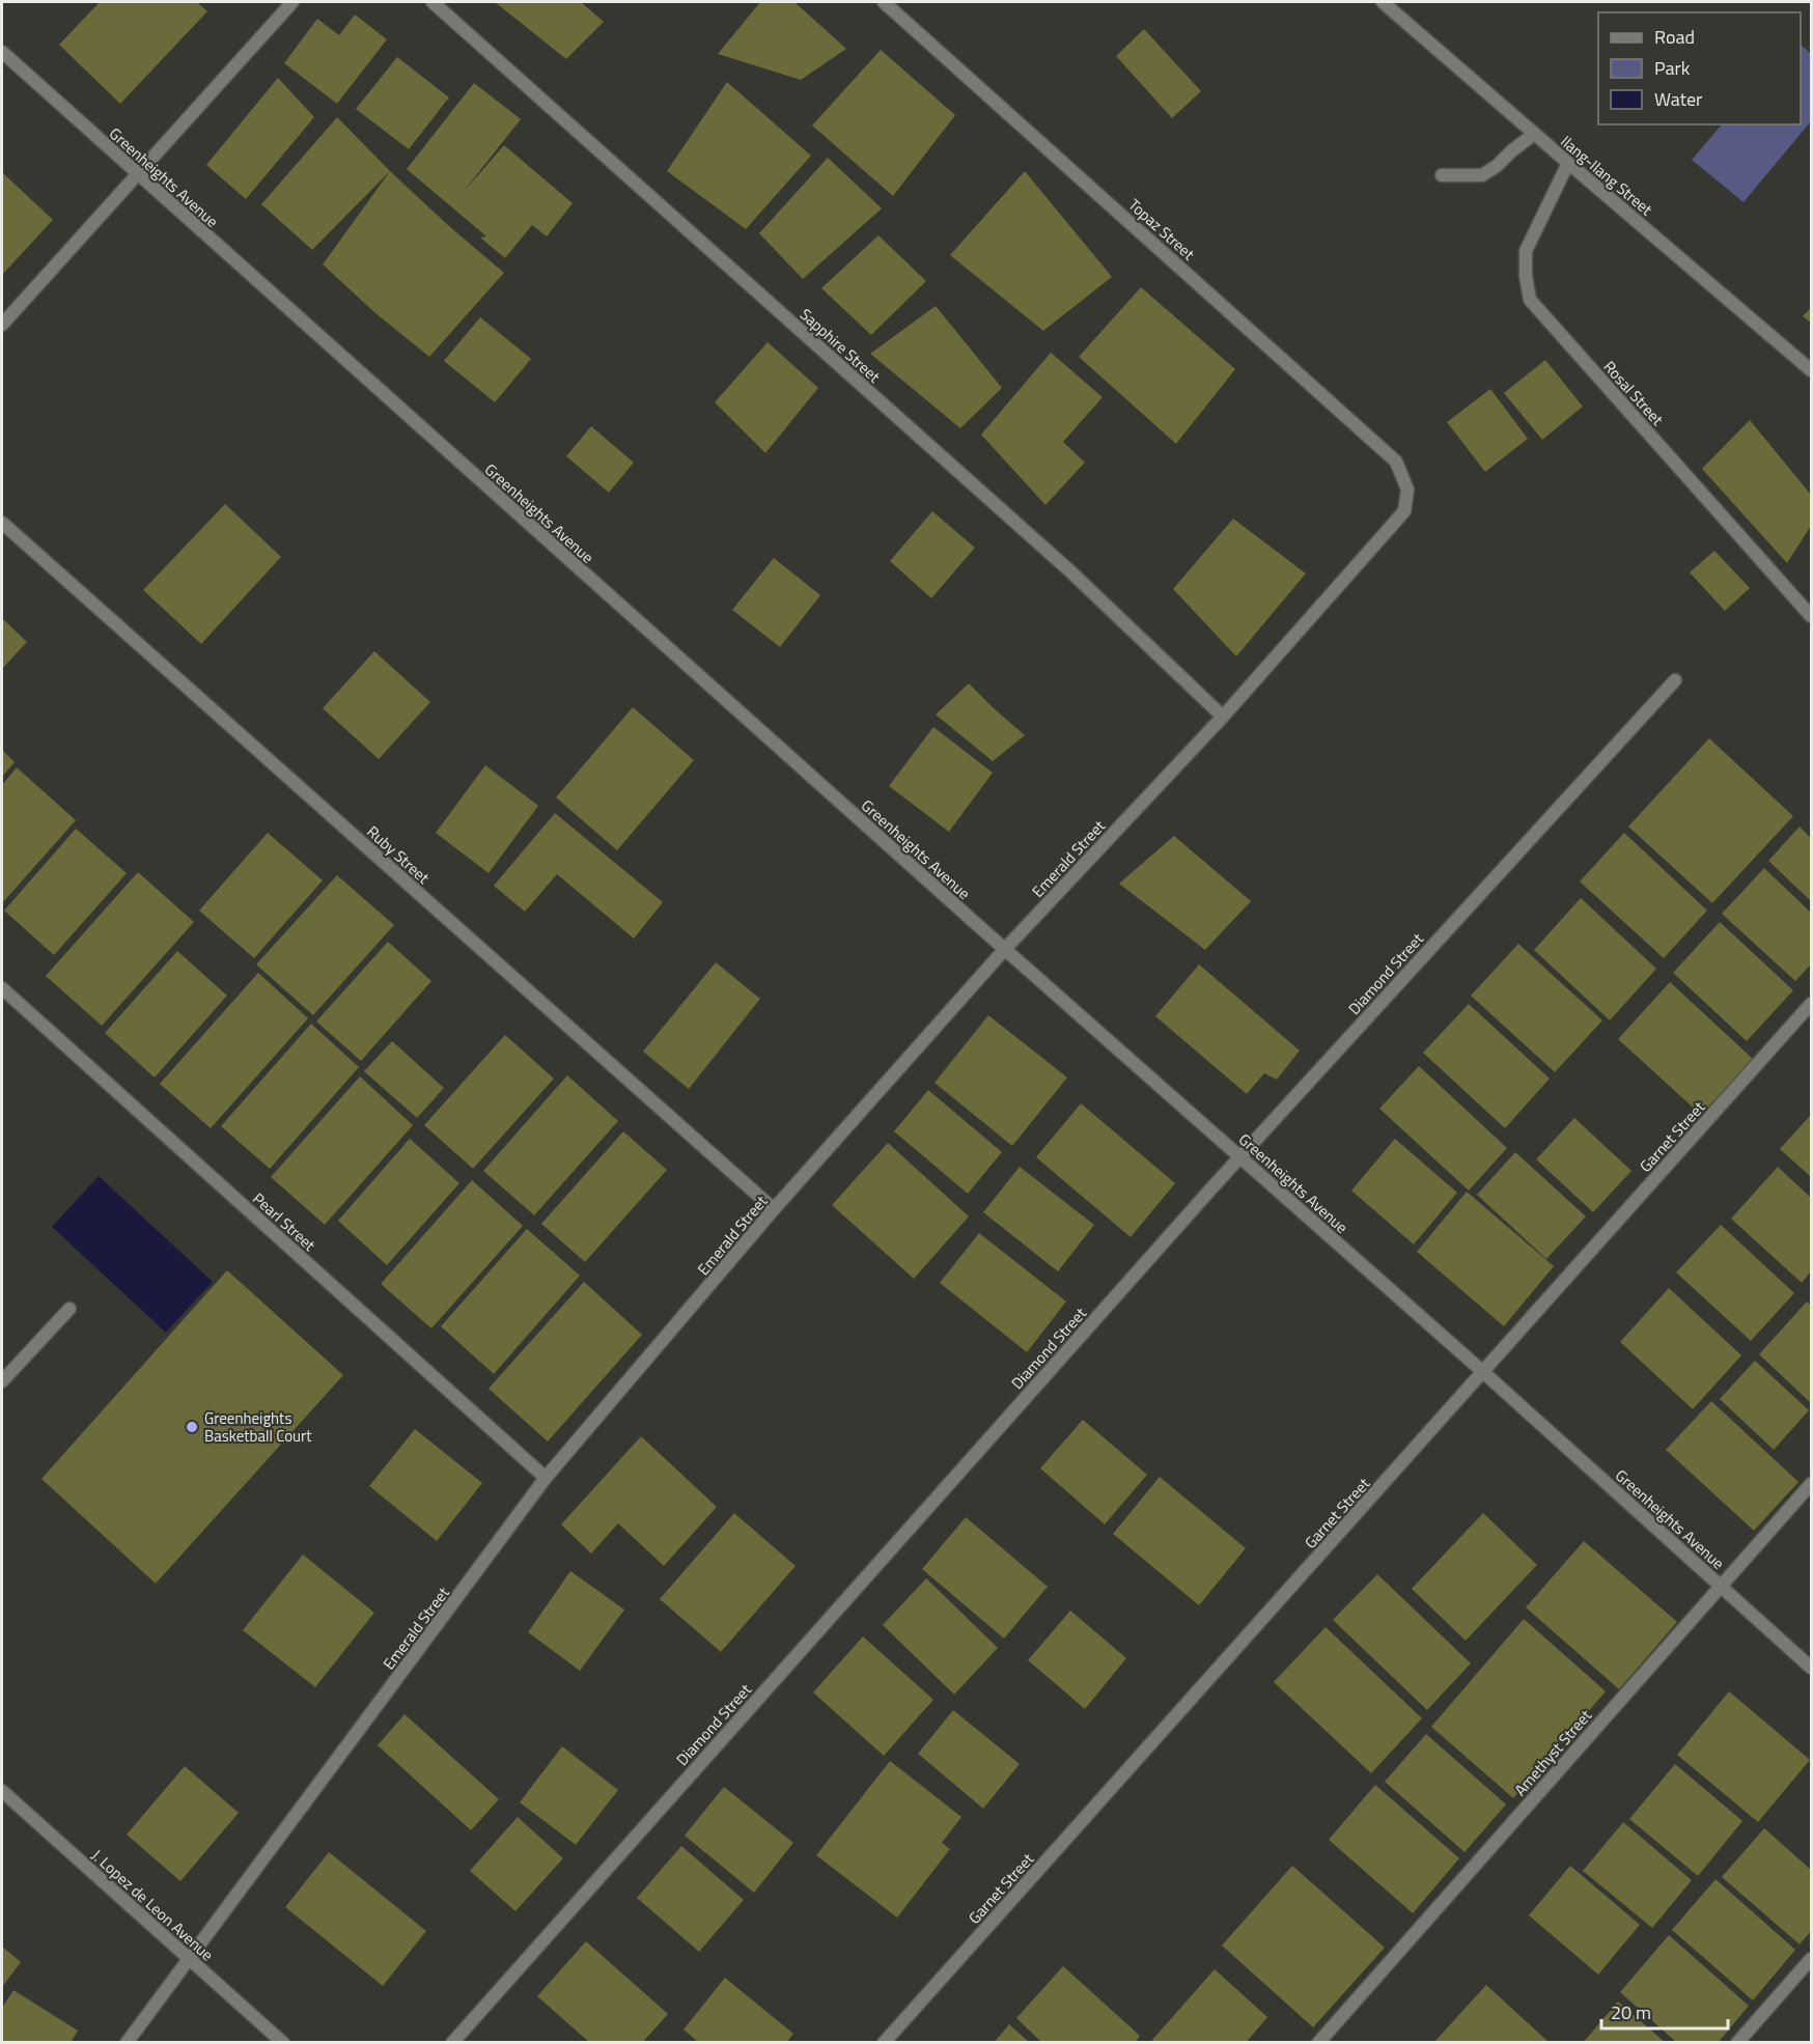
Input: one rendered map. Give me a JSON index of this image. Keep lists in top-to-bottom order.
{
  "streets": {
    "street": [
      "Ilang-Ilang Street",
      "Greenheights Avenue",
      "Topaz Street",
      "Sapphire Street",
      "Rosal Street",
      "Ruby Street",
      "Emerald Street",
      "Diamond Street",
      "Garnet Street",
      "Pearl Street",
      "Amethyst Street",
      "J. Lopez de Leon Avenue"
    ]
  },
  "crossings": [
    ["Ilang-Ilang Street", "Rosal Street"],
    ["Greenheights Avenue", "Emerald Street"],
    ["Greenheights Avenue", "Diamond Street"],
    ["Greenheights Avenue", "Garnet Street"],
    ["Greenheights Avenue", "Amethyst Street"],
    ["Topaz Street", "Emerald Street"],
    ["Sapphire Street", "Emerald Street"],
    ["Ruby Street", "Emerald Street"],
    ["Emerald Street", "Pearl Street"],
    ["Emerald Street", "J. Lopez de Leon Avenue"]
  ],
  "places": ["Greenheights Basketball Court"],
  "legend": ["Road", "Park", "Water"],
  "scale_bar": "20 m"
}
